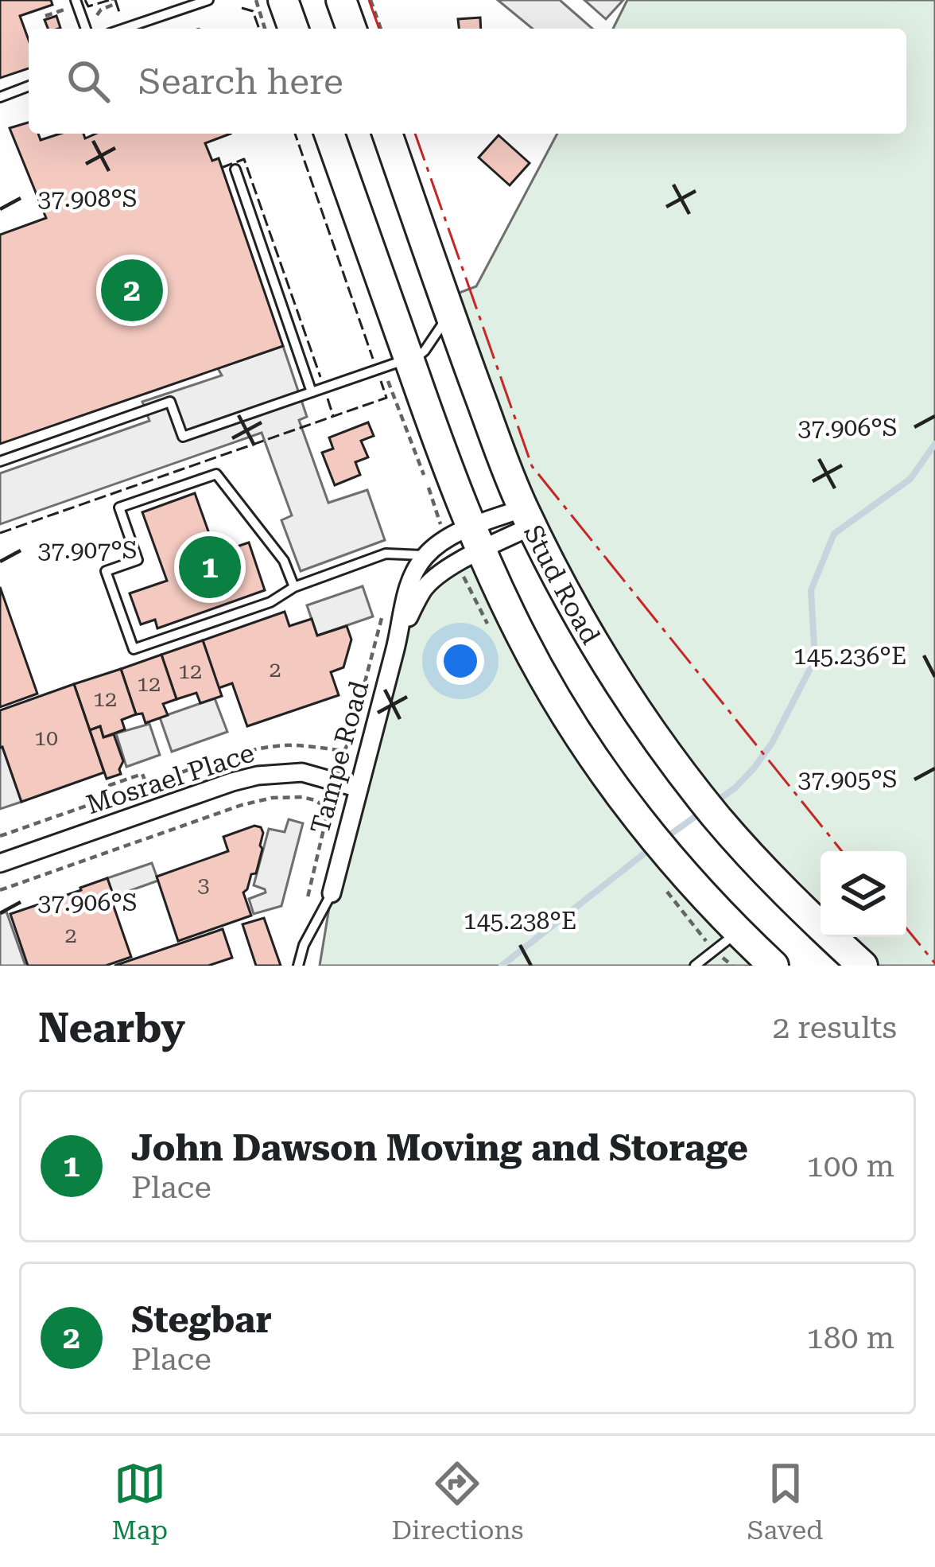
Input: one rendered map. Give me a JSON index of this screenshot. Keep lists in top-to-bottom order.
{
  "streets": {
    "highway": ["Stud Road"],
    "street": ["Tampe Road", "Mosrael Place"]
  },
  "crossings": [
    ["Stud Road", "Tampe Road"],
    ["Tampe Road", "Mosrael Place"]
  ],
  "house_numbers": [
    "2",
    "12",
    "12",
    "12",
    "10",
    "3",
    "2"
  ],
  "page": {
    "search": "Search here",
    "pins": ["2", "1"],
    "heading": ["Nearby", "2 results"],
    "list": [
      {
        "mark": "1",
        "name": "John Dawson Moving and Storage",
        "note": "Place",
        "value": "100 m"
      },
      {
        "mark": "2",
        "name": "Stegbar",
        "note": "Place",
        "value": "180 m"
      }
    ],
    "nav": ["Map", "Directions", "Saved"]
  },
  "coordinates": [
    "37.908°S",
    "37.906°S",
    "37.907°S",
    "145.236°E",
    "37.905°S",
    "145.238°E"
  ]
}
